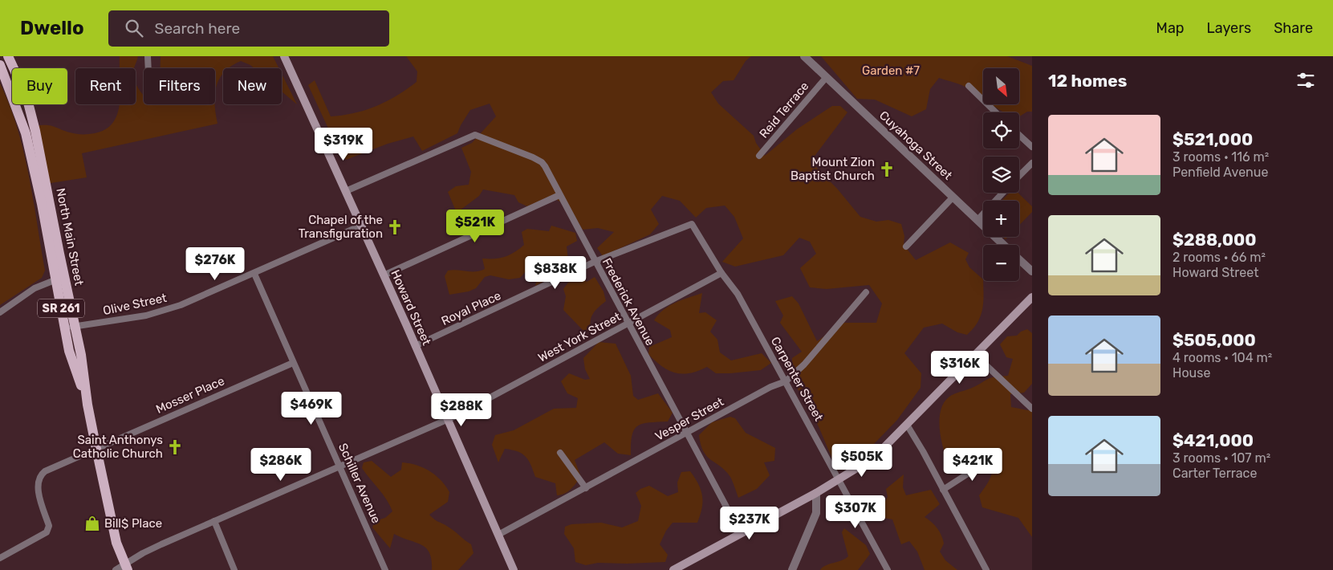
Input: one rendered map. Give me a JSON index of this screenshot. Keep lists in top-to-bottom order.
{
  "streets": {
    "main road": ["North Main Street", "Howard Street", "SR 261"],
    "street": [
      "Reid Terrace",
      "Cuyahoga Street",
      "Frederick Avenue",
      "Olive Street",
      "Royal Place",
      "West York Street",
      "Carpenter Street",
      "Mosser Place",
      "Vesper Street",
      "Schiller Avenue"
    ]
  },
  "crossings": [
    ["Reid Terrace", "Cuyahoga Street"],
    ["North Main Street", "Olive Street"],
    ["North Main Street", "SR 261"],
    ["North Main Street", "West York Street"],
    ["North Main Street", "Mosser Place"],
    ["Frederick Avenue", "Howard Street"],
    ["Frederick Avenue", "Royal Place"],
    ["Frederick Avenue", "West York Street"],
    ["Frederick Avenue", "Vesper Street"],
    ["Olive Street", "Howard Street"],
    ["Olive Street", "Schiller Avenue"],
    ["Howard Street", "Royal Place"],
    ["Howard Street", "West York Street"],
    ["Howard Street", "Vesper Street"],
    ["Royal Place", "Carpenter Street"],
    ["West York Street", "Carpenter Street"],
    ["West York Street", "Schiller Avenue"],
    ["Carpenter Street", "Vesper Street"],
    ["Mosser Place", "Schiller Avenue"]
  ],
  "parks": ["Garden #7"],
  "places": {
    "church": ["Mount Zion Baptist Church", "Chapel of the Transfiguration", "Saint Anthonys Catholic Church"],
    "shop": ["Bill$ Place"]
  },
  "north": "bottom right",
  "page": {
    "header": "Dwello",
    "search": "Search here",
    "nav": ["Map", "Layers", "Share"],
    "heading": "12 homes",
    "map_buttons": ["+", "−"],
    "chip": [
      "Buy",
      "Rent",
      "Filters",
      "New"
    ],
    "list": [
      {
        "name": "$521,000",
        "note": "3 rooms · 116 m² · Penfield Avenue"
      },
      {
        "name": "$288,000",
        "note": "2 rooms · 66 m² · Howard Street"
      },
      {
        "name": "$505,000",
        "note": "4 rooms · 104 m² · House"
      },
      {
        "name": "$421,000",
        "note": "3 rooms · 107 m² · Carter Terrace"
      }
    ],
    "price": [
      "$319K",
      "$521K",
      "$276K",
      "$838K",
      "$316K",
      "$469K",
      "$288K",
      "$505K",
      "$286K",
      "$421K",
      "$307K",
      "$237K"
    ]
  }
}
